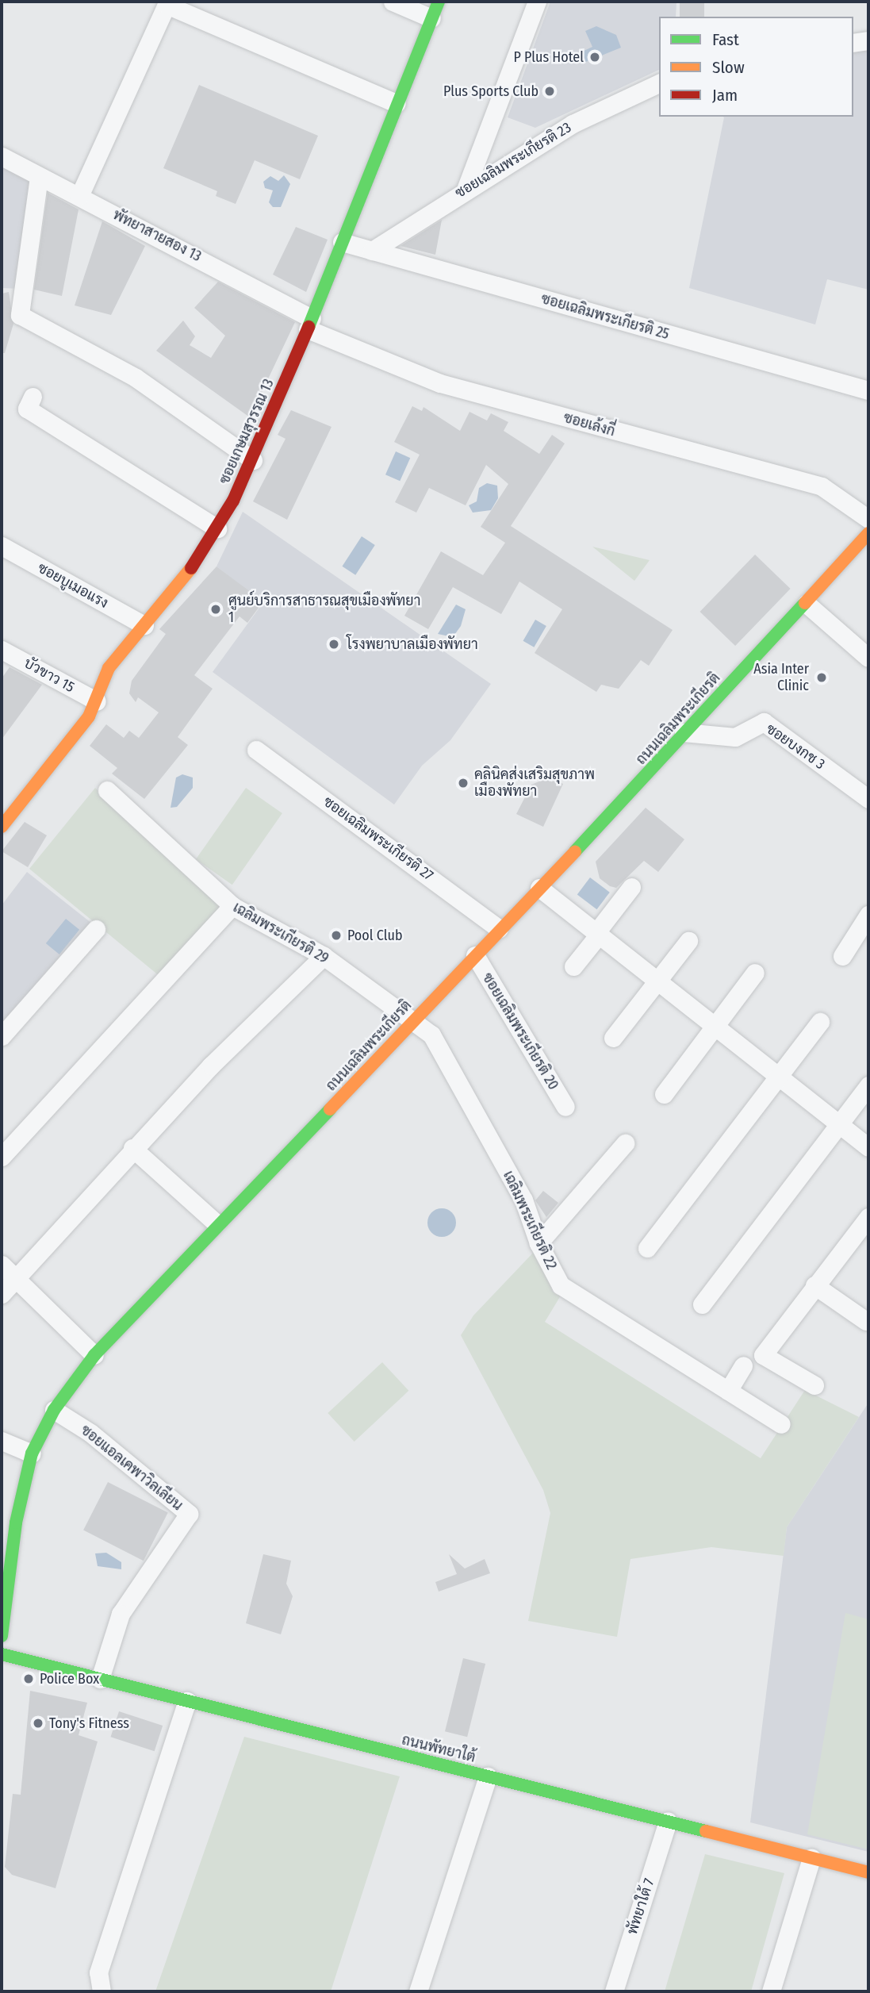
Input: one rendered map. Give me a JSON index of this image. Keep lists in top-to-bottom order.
{
  "streets": {
    "main road": ["ซอยเกษมสุวรรณ 13", "ถนนเฉลิมพระเกียรติ", "ถนนพัทยาใต้"],
    "street": [
      "ซอยเฉลิมพระเกียรติ 23",
      "พัทยาสายสอง 13",
      "ซอยเฉลิมพระเกียรติ 25",
      "ซอยเล้งกี่",
      "ซอยบูเมอแรง",
      "บัวขาว 15",
      "ซอยบงกช 3",
      "ซอยเฉลิมพระเกียรติ 27",
      "เฉลิมพระเกียรติ 29",
      "ซอยเฉลิมพระเกียรติ 20",
      "เฉลิมพระเกียรติ 22",
      "ซอยแอลเคพาวิลเลียน",
      "พัทยาใต้ 7"
    ]
  },
  "crossings": [
    ["ซอยเฉลิมพระเกียรติ 23", "ซอยเฉลิมพระเกียรติ 25"],
    ["พัทยาสายสอง 13", "ซอยเล้งกี่"],
    ["พัทยาสายสอง 13", "ซอยเกษมสุวรรณ 13"],
    ["ซอยเฉลิมพระเกียรติ 25", "ซอยเกษมสุวรรณ 13"],
    ["ซอยเล้งกี่", "ซอยเกษมสุวรรณ 13"],
    ["ซอยเกษมสุวรรณ 13", "ซอยบูเมอแรง"],
    ["ซอยเกษมสุวรรณ 13", "บัวขาว 15"],
    ["ถนนเฉลิมพระเกียรติ", "ซอยบงกช 3"],
    ["ถนนเฉลิมพระเกียรติ", "ซอยเฉลิมพระเกียรติ 27"],
    ["ถนนเฉลิมพระเกียรติ", "เฉลิมพระเกียรติ 29"],
    ["ถนนเฉลิมพระเกียรติ", "ซอยเฉลิมพระเกียรติ 20"],
    ["ถนนเฉลิมพระเกียรติ", "เฉลิมพระเกียรติ 22"],
    ["ถนนเฉลิมพระเกียรติ", "ซอยแอลเคพาวิลเลียน"],
    ["เฉลิมพระเกียรติ 29", "เฉลิมพระเกียรติ 22"],
    ["ซอยแอลเคพาวิลเลียน", "ถนนพัทยาใต้"],
    ["ถนนพัทยาใต้", "พัทยาใต้ 7"]
  ],
  "places": [
    "P Plus Hotel",
    "Plus Sports Club",
    "ศูนย์บริการสาธารณสุขเมืองพัทยา 1",
    "โรงพยาบาลเมืองพัทยา",
    "Asia Inter Clinic",
    "คลินิคส่งเสริมสุขภาพ เมืองพัทยา",
    "Pool Club",
    "Police Box",
    "Tony's Fitness"
  ],
  "legend": ["Fast", "Slow", "Jam"]
}
